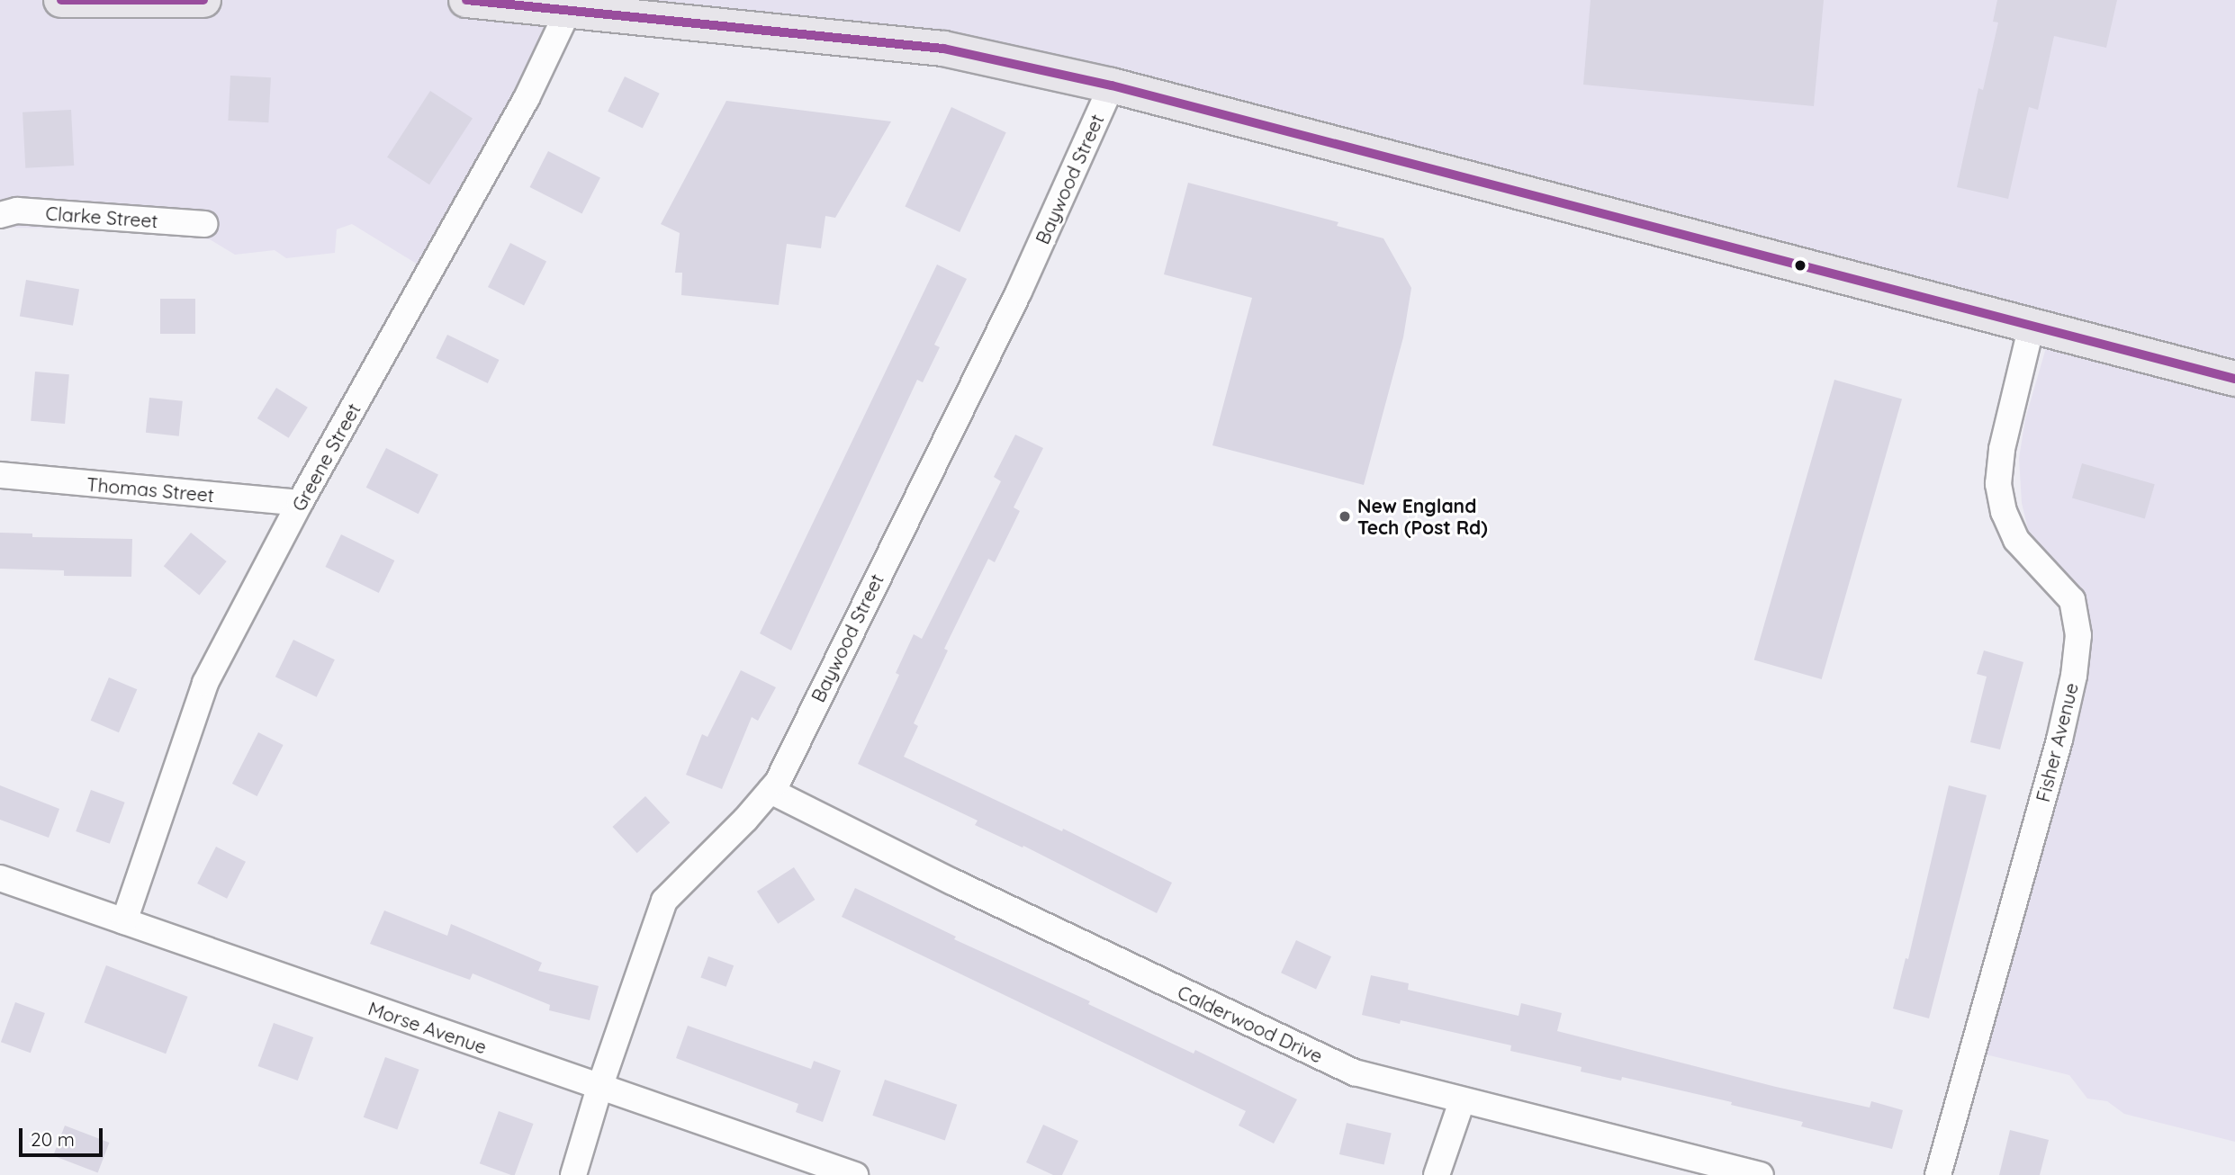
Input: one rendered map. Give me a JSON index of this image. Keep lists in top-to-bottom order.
{
  "streets": {
    "street": [
      "Baywood Street",
      "Clarke Street",
      "Greene Street",
      "Thomas Street",
      "Fisher Avenue",
      "Calderwood Drive",
      "Morse Avenue"
    ]
  },
  "crossings": [
    ["Baywood Street", "Calderwood Drive"],
    ["Baywood Street", "Morse Avenue"],
    ["Greene Street", "Thomas Street"],
    ["Greene Street", "Morse Avenue"]
  ],
  "places": ["New England Tech (Post Rd)"],
  "scale_bar": "20 m"
}
